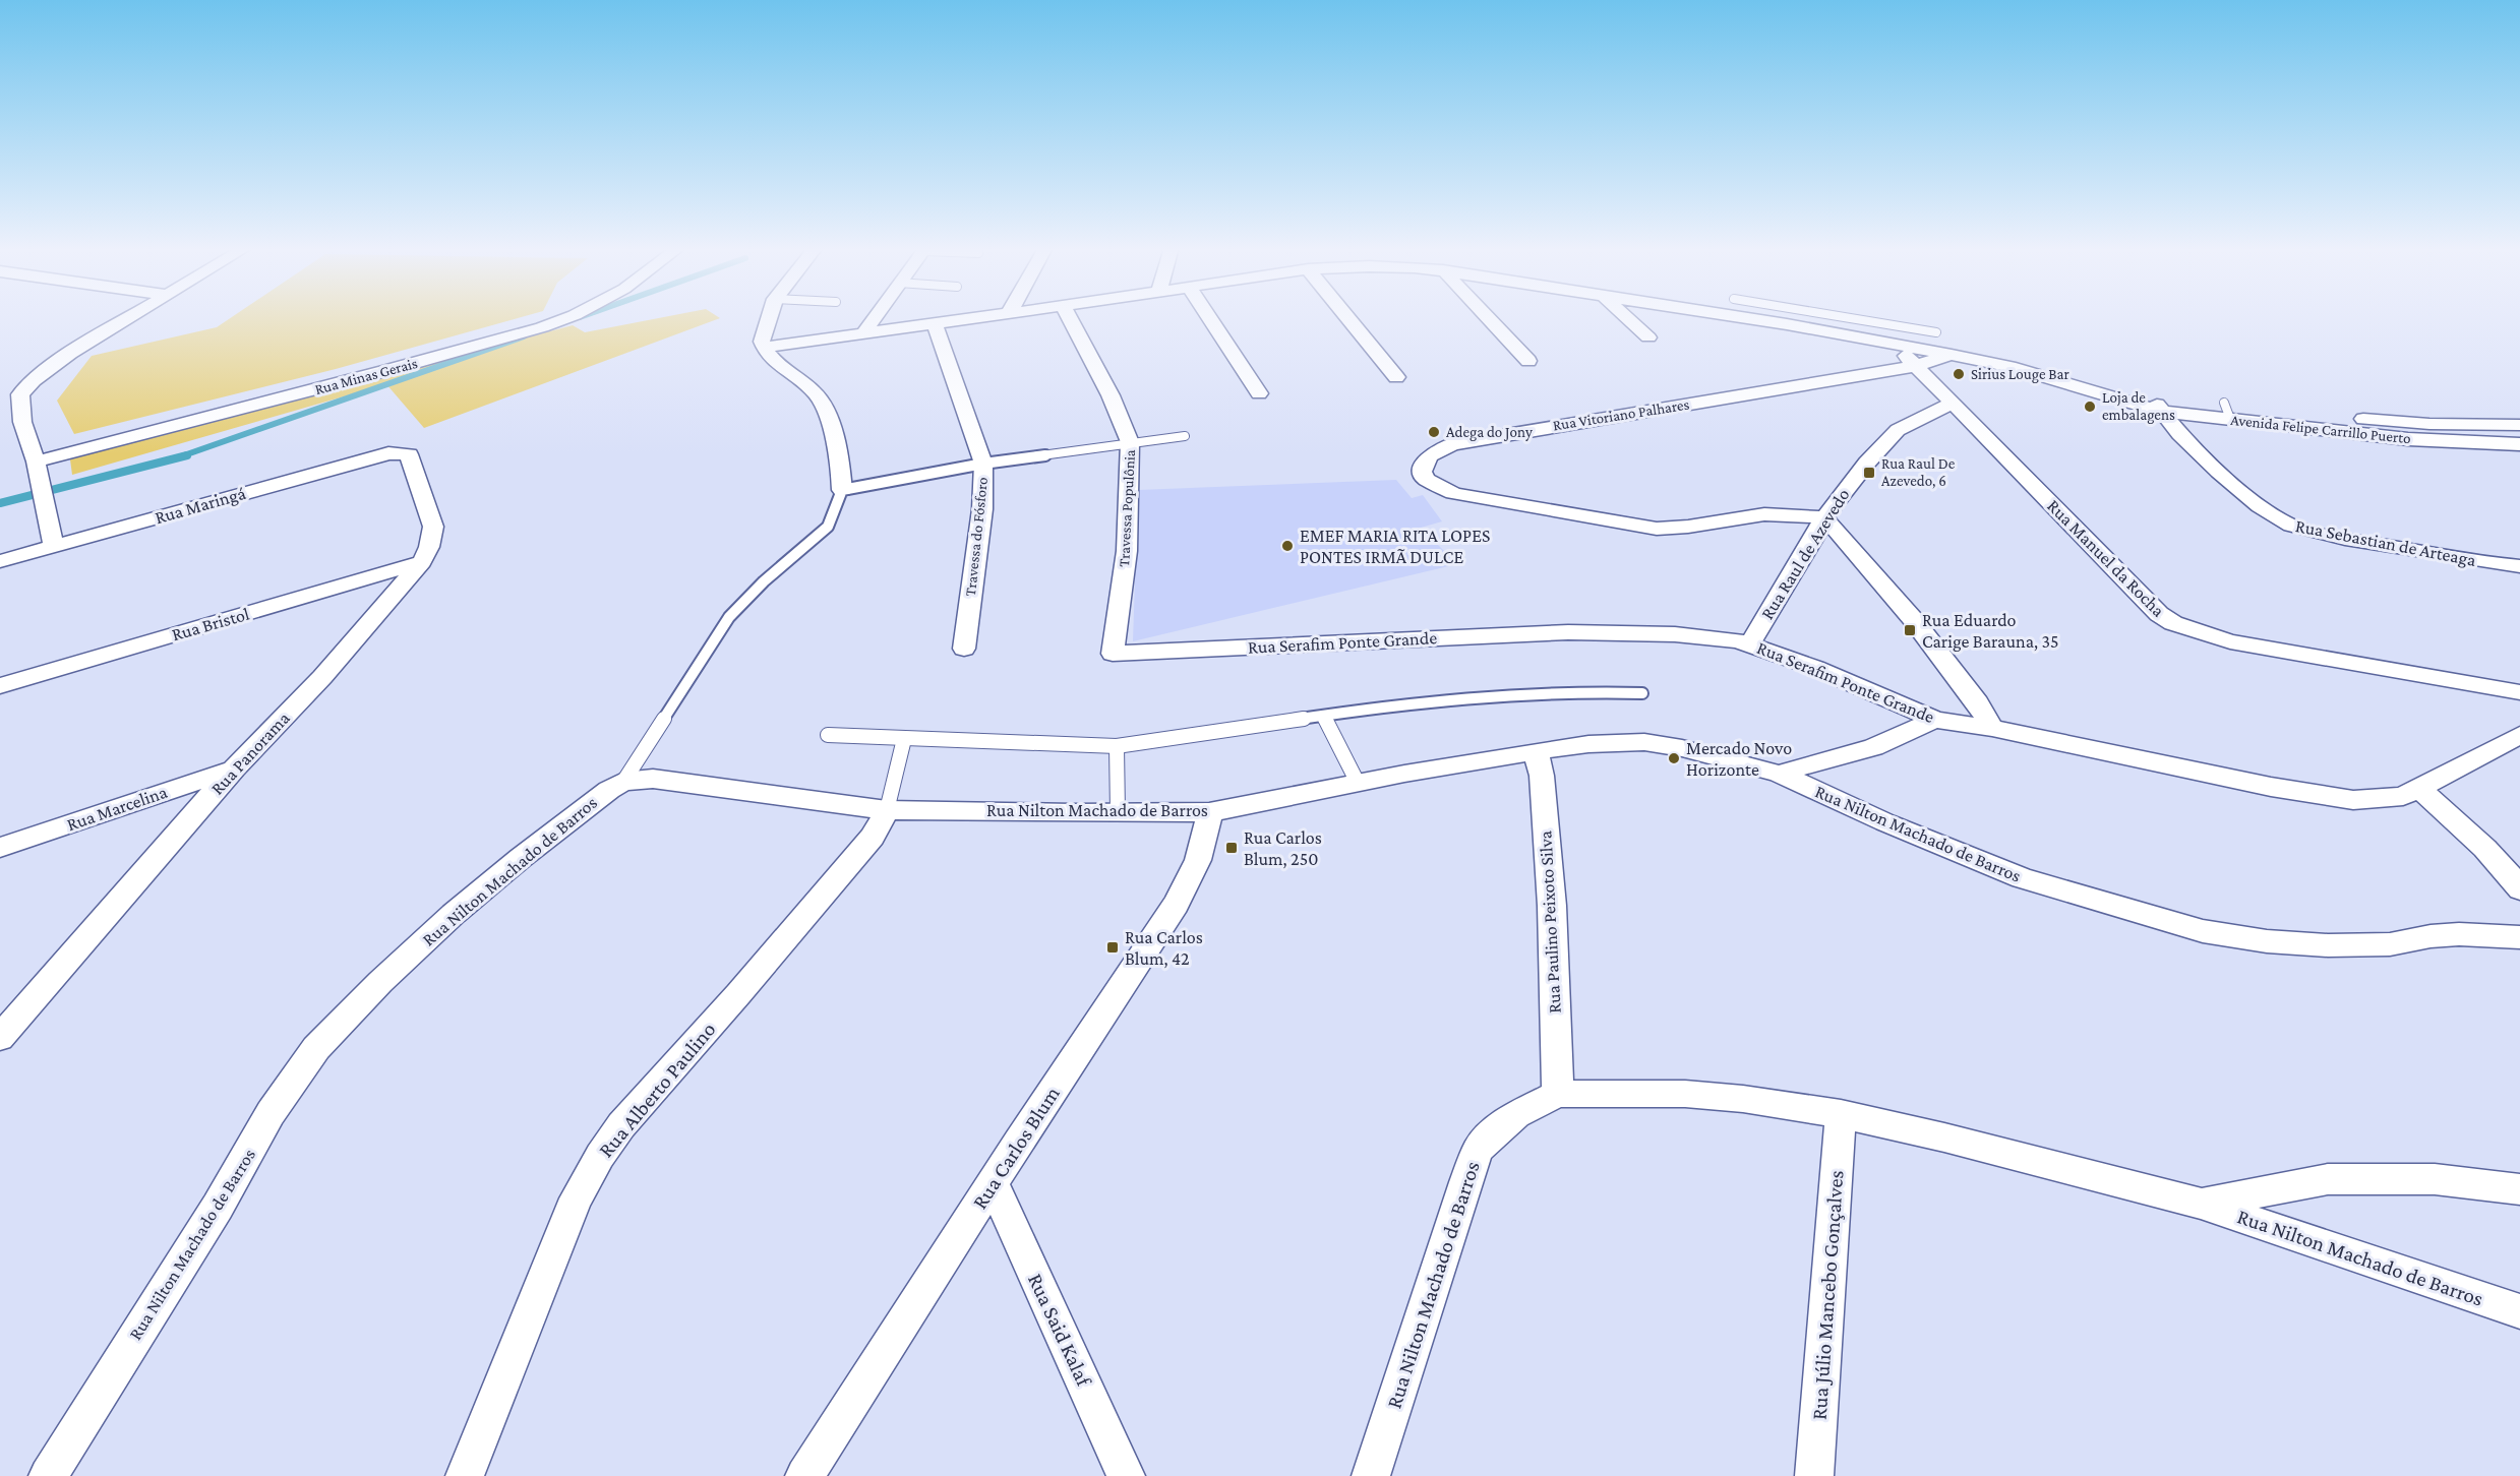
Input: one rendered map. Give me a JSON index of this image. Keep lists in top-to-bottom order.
{
  "streets": {
    "street": [
      "Rua Minas Gerais",
      "Rua Vitoriano Palhares",
      "Avenida Felipe Carrillo Puerto",
      "Rua Maringá",
      "Travessa Populônia",
      "Travessa do Fósforo",
      "Rua Sebastian de Arteaga",
      "Rua Raul de Azevedo",
      "Rua Manuel da Rocha",
      "Rua Bristol",
      "Rua Serafim Ponte Grande",
      "Rua Panorama",
      "Rua Marcelina",
      "Rua Nilton Machado de Barros",
      "Rua Paulino Peixoto Silva",
      "Rua Alberto Paulino",
      "Rua Carlos Blum",
      "Rua Júlio Mancebo Gonçalves",
      "Rua Said Kalaf"
    ]
  },
  "crossings": [
    ["Rua Vitoriano Palhares", "Avenida Felipe Carrillo Puerto"],
    ["Rua Vitoriano Palhares", "Rua Raul de Azevedo"],
    ["Rua Vitoriano Palhares", "Rua Manuel da Rocha"],
    ["Avenida Felipe Carrillo Puerto", "Travessa do Fósforo"],
    ["Avenida Felipe Carrillo Puerto", "Rua Sebastian de Arteaga"],
    ["Avenida Felipe Carrillo Puerto", "Rua Manuel da Rocha"],
    ["Rua Maringá", "Rua Panorama"],
    ["Travessa Populônia", "Rua Serafim Ponte Grande"],
    ["Rua Raul de Azevedo", "Rua Manuel da Rocha"],
    ["Rua Raul de Azevedo", "Rua Serafim Ponte Grande"],
    ["Rua Bristol", "Rua Panorama"],
    ["Rua Panorama", "Rua Marcelina"],
    ["Rua Nilton Machado de Barros", "Rua Paulino Peixoto Silva"],
    ["Rua Nilton Machado de Barros", "Rua Alberto Paulino"],
    ["Rua Nilton Machado de Barros", "Rua Carlos Blum"],
    ["Rua Nilton Machado de Barros", "Rua Júlio Mancebo Gonçalves"],
    ["Rua Carlos Blum", "Rua Said Kalaf"]
  ],
  "places": {
    "other": [
      "Sirius Louge Bar",
      "Loja de embalagens",
      "Adega do Jony",
      "EMEF MARIA RITA LOPES PONTES IRMÃ DULCE",
      "Mercado Novo Horizonte"
    ],
    "transit": [
      "Rua Raul De Azevedo, 6",
      "Rua Eduardo Carige Barauna, 35",
      "Rua Carlos Blum, 250",
      "Rua Carlos Blum, 42"
    ]
  }
}
